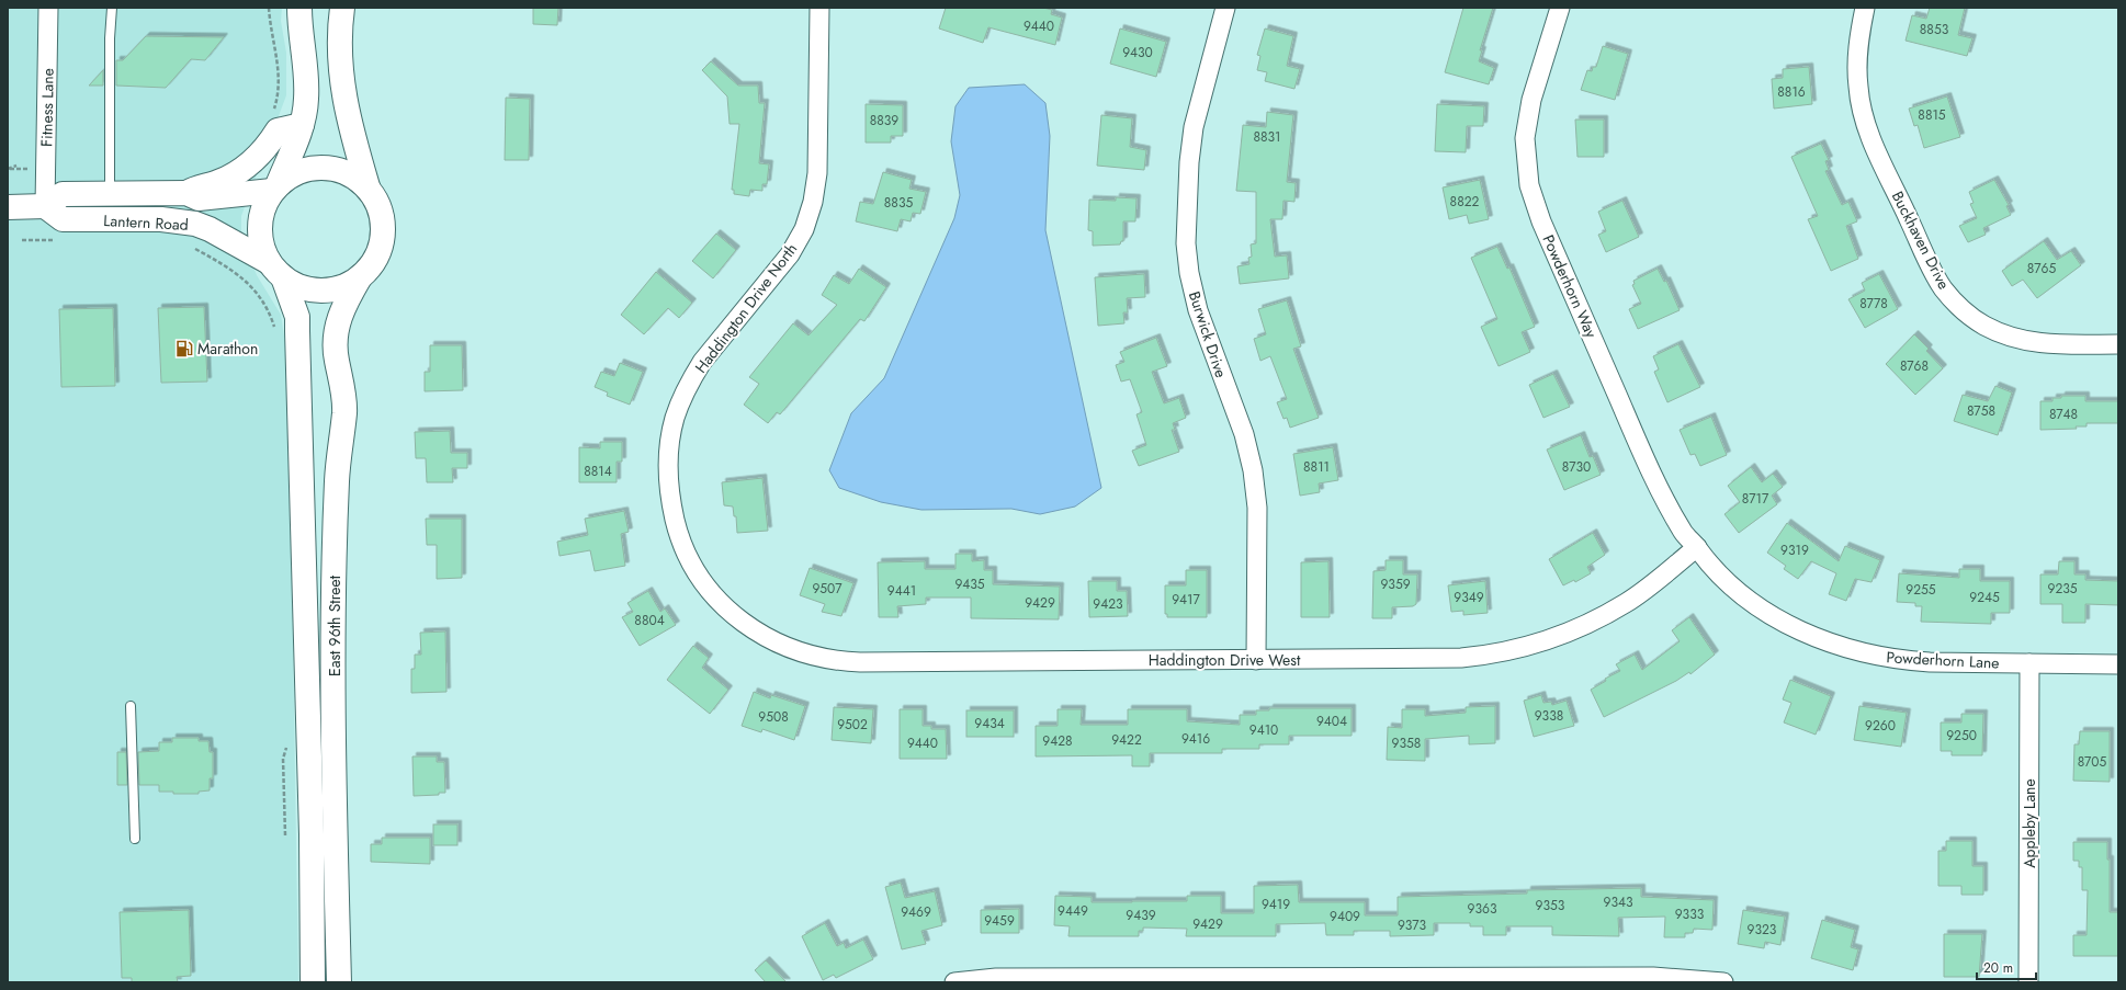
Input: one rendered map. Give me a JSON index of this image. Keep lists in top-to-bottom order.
{
  "streets": {
    "main road": ["Lantern Road", "East 96th Street"],
    "street": [
      "Fitness Lane",
      "Buckhaven Drive",
      "Powderhorn Way",
      "Haddington Drive North",
      "Burwick Drive",
      "Haddington Drive West",
      "Powderhorn Lane",
      "Appleby Lane"
    ]
  },
  "crossings": [
    ["Fitness Lane", "Lantern Road"],
    ["Lantern Road", "East 96th Street"],
    ["Powderhorn Way", "Haddington Drive West"],
    ["Powderhorn Way", "Powderhorn Lane"],
    ["Haddington Drive North", "Haddington Drive West"],
    ["Burwick Drive", "Haddington Drive West"],
    ["Haddington Drive West", "Powderhorn Lane"],
    ["Powderhorn Lane", "Appleby Lane"]
  ],
  "places": {
    "fuel station": ["Marathon"]
  },
  "house_numbers": [
    "9440",
    "8853",
    "9430",
    "8816",
    "8815",
    "8839",
    "8831",
    "8822",
    "8835",
    "8765",
    "8778",
    "8768",
    "8758",
    "8748",
    "8811",
    "8730",
    "8814",
    "8717",
    "9319",
    "9435",
    "9359",
    "9507",
    "9235",
    "9255",
    "9441",
    "9349",
    "9245",
    "9417",
    "9429",
    "9423",
    "8804",
    "9338",
    "9508",
    "9404",
    "9434",
    "9502",
    "9260",
    "9410",
    "9250",
    "9416",
    "9422",
    "9428",
    "9440",
    "9358",
    "8705",
    "9343",
    "9419",
    "9353",
    "9363",
    "9449",
    "9469",
    "9333",
    "9439",
    "9409",
    "9459",
    "9429",
    "9373",
    "9323"
  ],
  "scale_bar": "20 m"
}
